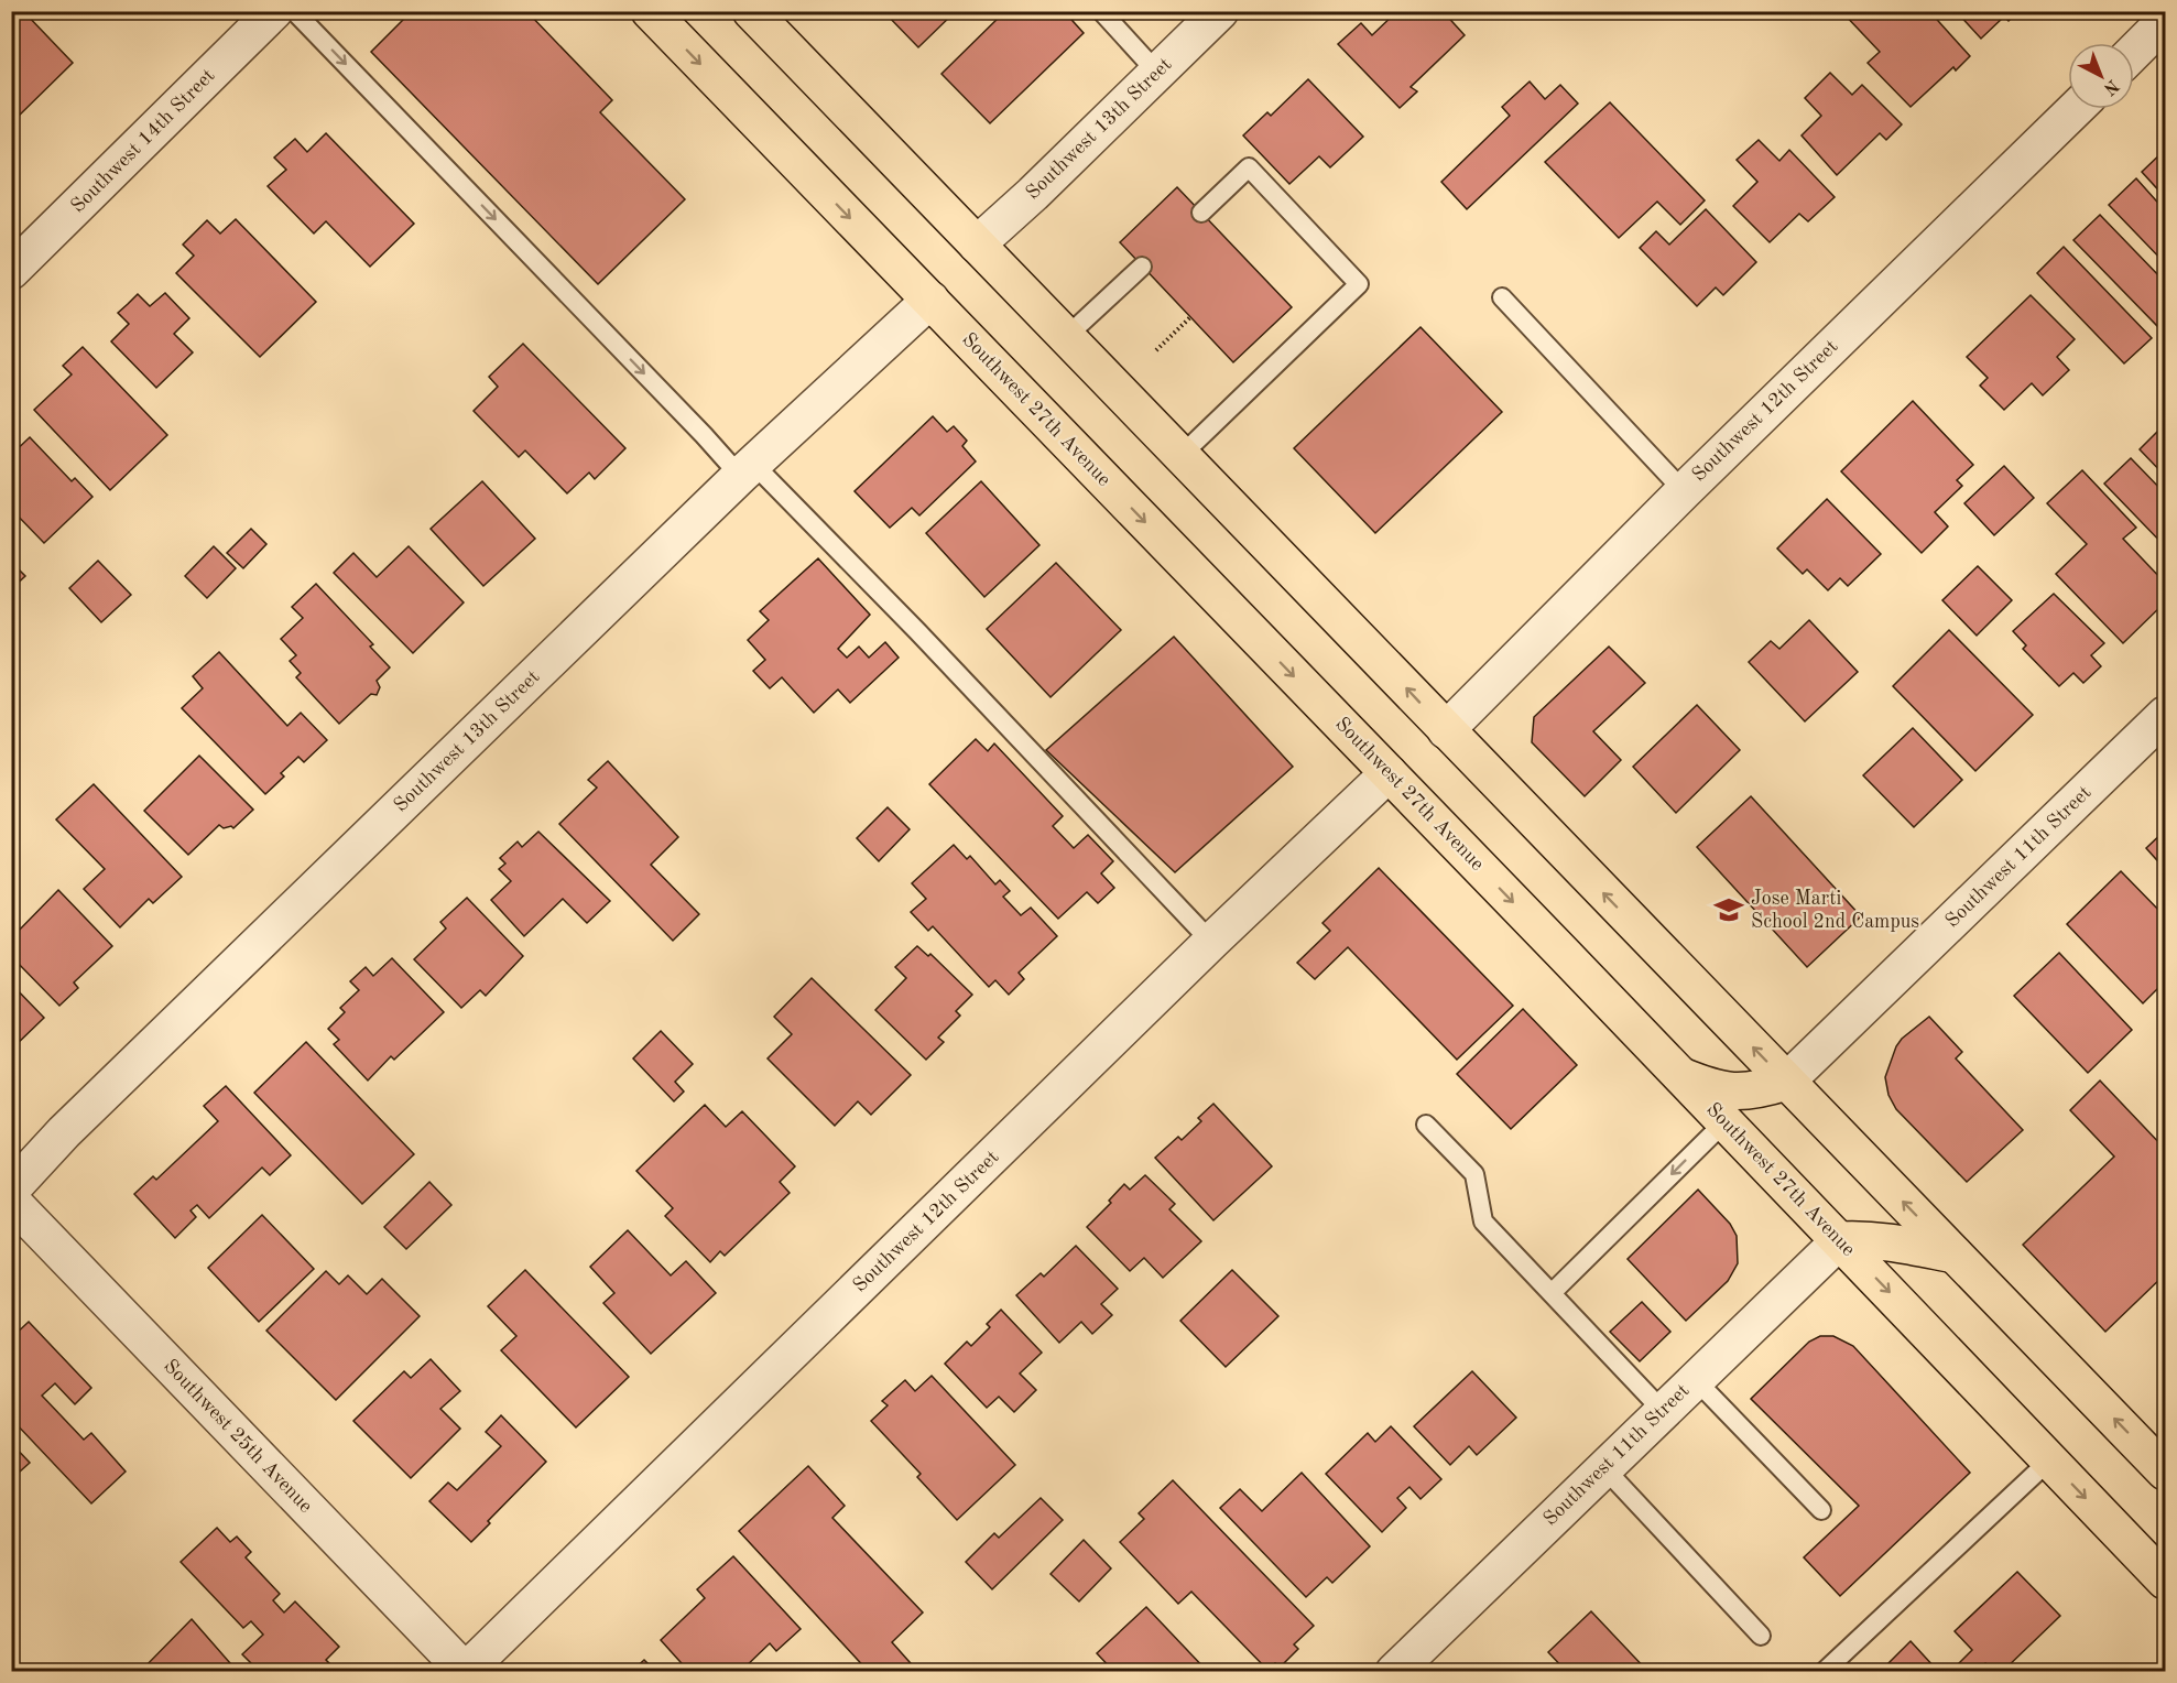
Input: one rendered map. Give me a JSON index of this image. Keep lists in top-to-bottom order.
{
  "streets": {
    "highway": ["Southwest 27th Avenue"],
    "street": [
      "Southwest 13th Street",
      "Southwest 14th Street",
      "Southwest 12th Street",
      "Southwest 11th Street",
      "Southwest 25th Avenue"
    ]
  },
  "crossings": [
    ["Southwest 13th Street", "Southwest 27th Avenue"],
    ["Southwest 27th Avenue", "Southwest 12th Street"],
    ["Southwest 27th Avenue", "Southwest 11th Street"],
    ["Southwest 12th Street", "Southwest 25th Avenue"]
  ],
  "places": {
    "school or university": ["Jose Marti School 2nd Campus"]
  },
  "north": "bottom right"
}
